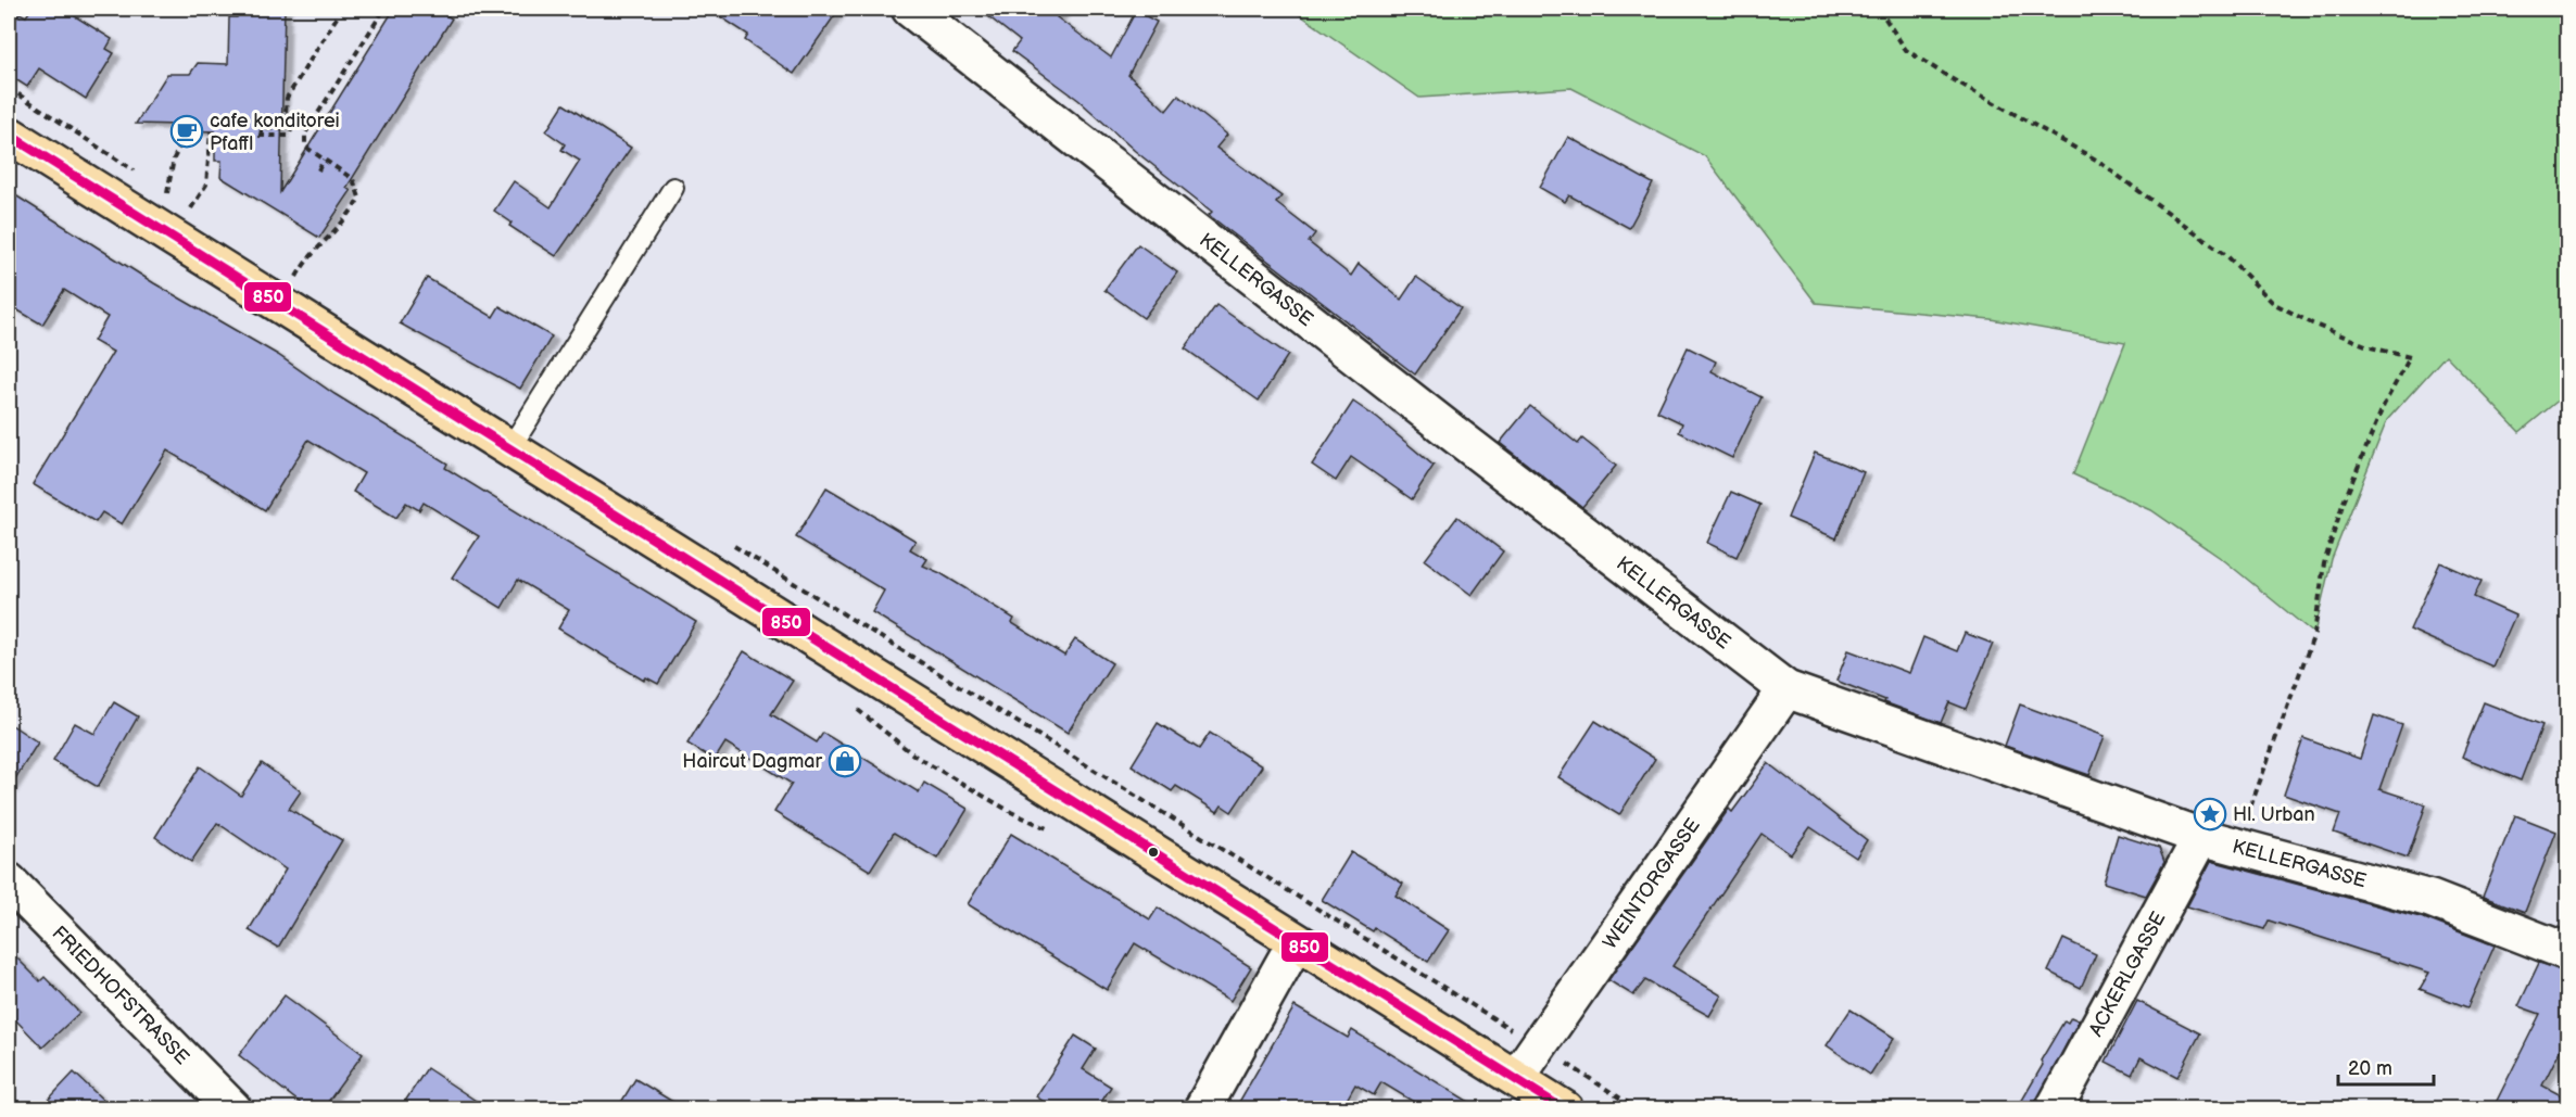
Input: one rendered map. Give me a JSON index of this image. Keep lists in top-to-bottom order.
{
  "streets": {
    "street": [
      "KELLERGASSE",
      "WEINTORGASSE",
      "ACKERLGASSE",
      "FRIEDHOFSTRASSE"
    ]
  },
  "crossings": [
    ["KELLERGASSE", "WEINTORGASSE"],
    ["KELLERGASSE", "ACKERLGASSE"]
  ],
  "places": {
    "cafe": ["cafe konditorei Pfaffl"],
    "shop": ["Haircut Dagmar"],
    "place": ["Hl. Urban"]
  },
  "lines": ["transit line 850"],
  "scale_bar": "20 m"
}
